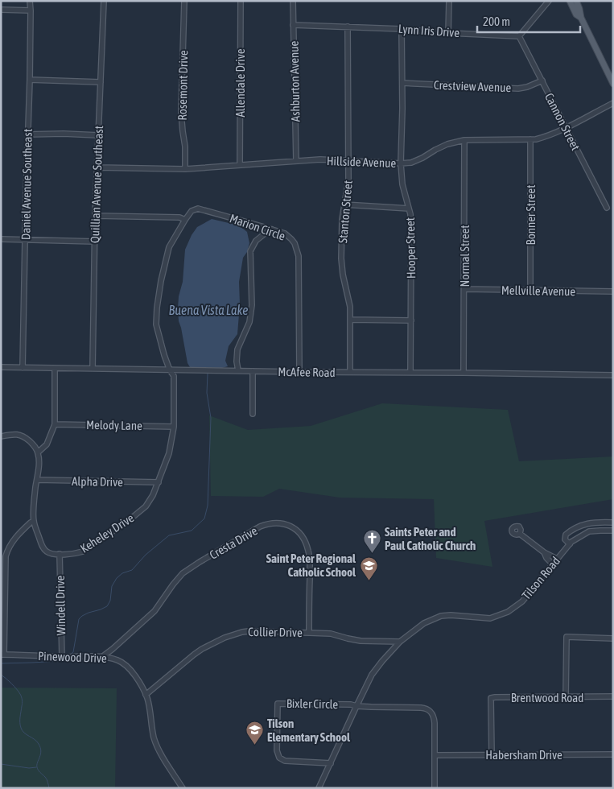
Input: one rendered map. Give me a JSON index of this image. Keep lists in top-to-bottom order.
{
  "streets": {
    "street": [
      "Lynn Iris Drive",
      "Ashburton Avenue",
      "Allendale Drive",
      "Rosemont Drive",
      "Crestview Avenue",
      "Cannon Street",
      "Hillside Avenue",
      "Daniel Avenue Southeast",
      "Quillian Avenue Southeast",
      "Stanton Street",
      "Bonner Street",
      "Marion Circle",
      "Hooper Street",
      "Normal Street",
      "Mellville Avenue",
      "McAfee Road",
      "Melody Lane",
      "Alpha Drive",
      "Keheley Drive",
      "Cresta Drive",
      "Tilson Road",
      "Windell Drive",
      "Collier Drive",
      "Pinewood Drive",
      "Brentwood Road",
      "Bixler Circle",
      "Habersham Drive"
    ]
  },
  "crossings": [
    ["Lynn Iris Drive", "Ashburton Avenue"],
    ["Lynn Iris Drive", "Cannon Street"],
    ["Lynn Iris Drive", "Stanton Street"],
    ["Lynn Iris Drive", "Hooper Street"],
    ["Ashburton Avenue", "Hillside Avenue"],
    ["Allendale Drive", "Hillside Avenue"],
    ["Rosemont Drive", "Hillside Avenue"],
    ["Crestview Avenue", "Cannon Street"],
    ["Crestview Avenue", "Hooper Street"],
    ["Cannon Street", "Hillside Avenue"],
    ["Hillside Avenue", "Quillian Avenue Southeast"],
    ["Hillside Avenue", "Stanton Street"],
    ["Hillside Avenue", "Bonner Street"],
    ["Hillside Avenue", "Hooper Street"],
    ["Hillside Avenue", "Normal Street"],
    ["Daniel Avenue Southeast", "McAfee Road"],
    ["Quillian Avenue Southeast", "McAfee Road"],
    ["Stanton Street", "McAfee Road"],
    ["Bonner Street", "Mellville Avenue"],
    ["Marion Circle", "McAfee Road"],
    ["Marion Circle", "Keheley Drive"],
    ["Hooper Street", "McAfee Road"],
    ["Normal Street", "Mellville Avenue"],
    ["Normal Street", "McAfee Road"],
    ["McAfee Road", "Keheley Drive"],
    ["Melody Lane", "Keheley Drive"],
    ["Alpha Drive", "Keheley Drive"],
    ["Keheley Drive", "Windell Drive"],
    ["Cresta Drive", "Collier Drive"],
    ["Cresta Drive", "Pinewood Drive"],
    ["Tilson Road", "Collier Drive"],
    ["Tilson Road", "Bixler Circle"],
    ["Windell Drive", "Pinewood Drive"],
    ["Collier Drive", "Pinewood Drive"],
    ["Brentwood Road", "Habersham Drive"]
  ],
  "water": ["Buena Vista Lake"],
  "places": {
    "church": ["Saints Peter and Paul Catholic Church"],
    "school or university": ["Saint Peter Regional Catholic School", "Tilson Elementary School"]
  },
  "scale_bar": "200 m"
}
